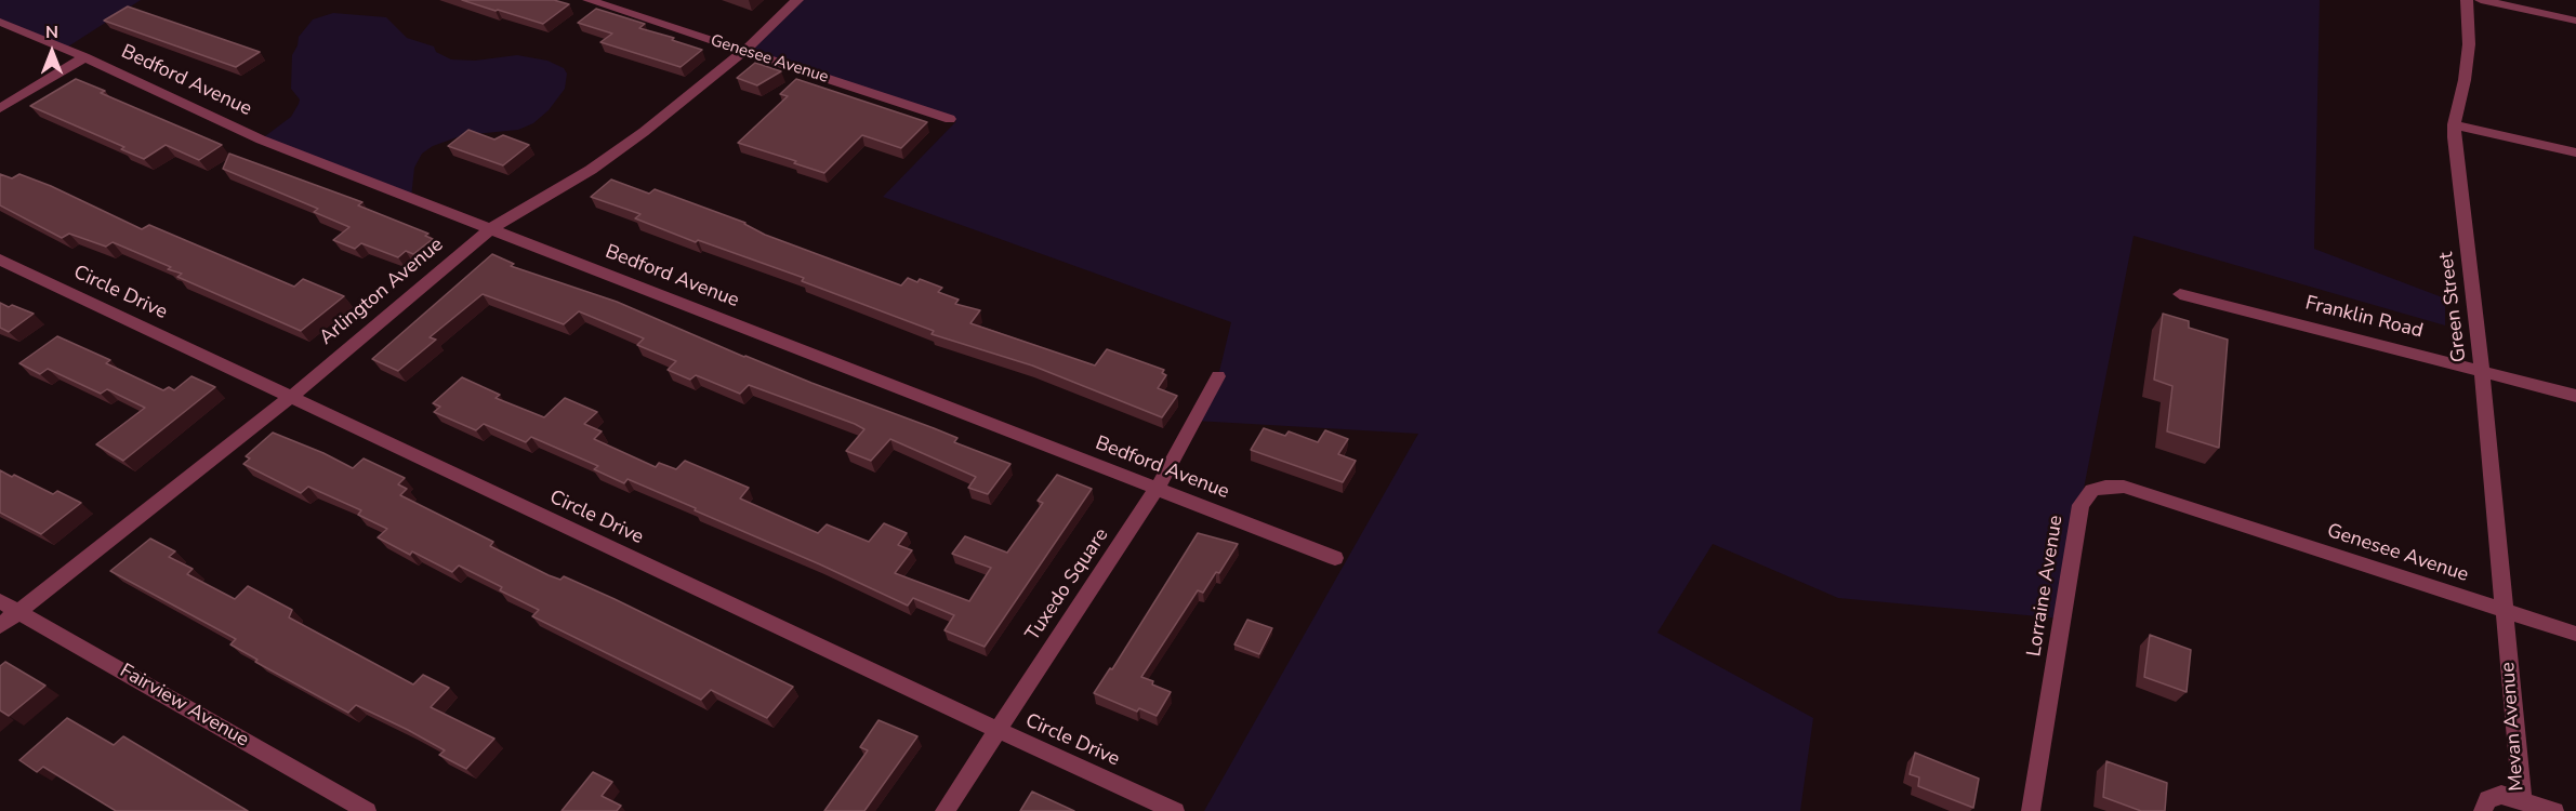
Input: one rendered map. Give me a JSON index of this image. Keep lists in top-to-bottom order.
{
  "streets": {
    "street": [
      "Genesee Avenue",
      "Bedford Avenue",
      "Arlington Avenue",
      "Circle Drive",
      "Green Street",
      "Franklin Road",
      "Tuxedo Square",
      "Lorraine Avenue",
      "Fairview Avenue",
      "Mevan Avenue"
    ]
  },
  "crossings": [
    ["Genesee Avenue", "Arlington Avenue"],
    ["Genesee Avenue", "Green Street"],
    ["Genesee Avenue", "Lorraine Avenue"],
    ["Genesee Avenue", "Mevan Avenue"],
    ["Bedford Avenue", "Arlington Avenue"],
    ["Bedford Avenue", "Tuxedo Square"],
    ["Arlington Avenue", "Circle Drive"],
    ["Arlington Avenue", "Fairview Avenue"],
    ["Circle Drive", "Tuxedo Square"],
    ["Green Street", "Franklin Road"],
    ["Green Street", "Mevan Avenue"]
  ],
  "north": "top"
}
